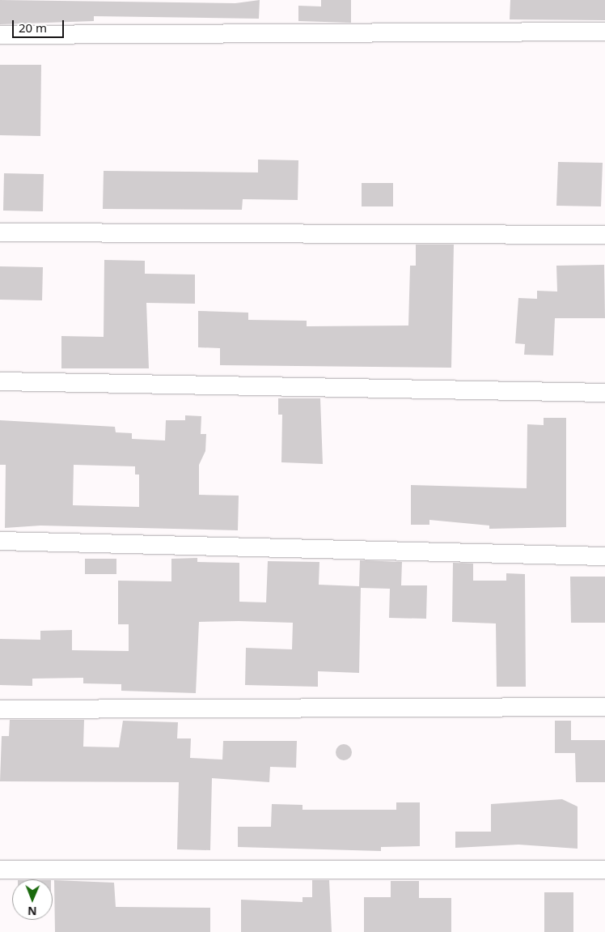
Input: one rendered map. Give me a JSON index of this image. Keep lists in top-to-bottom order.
{
  "scale_bar": "20 m",
  "north": "bottom"
}
